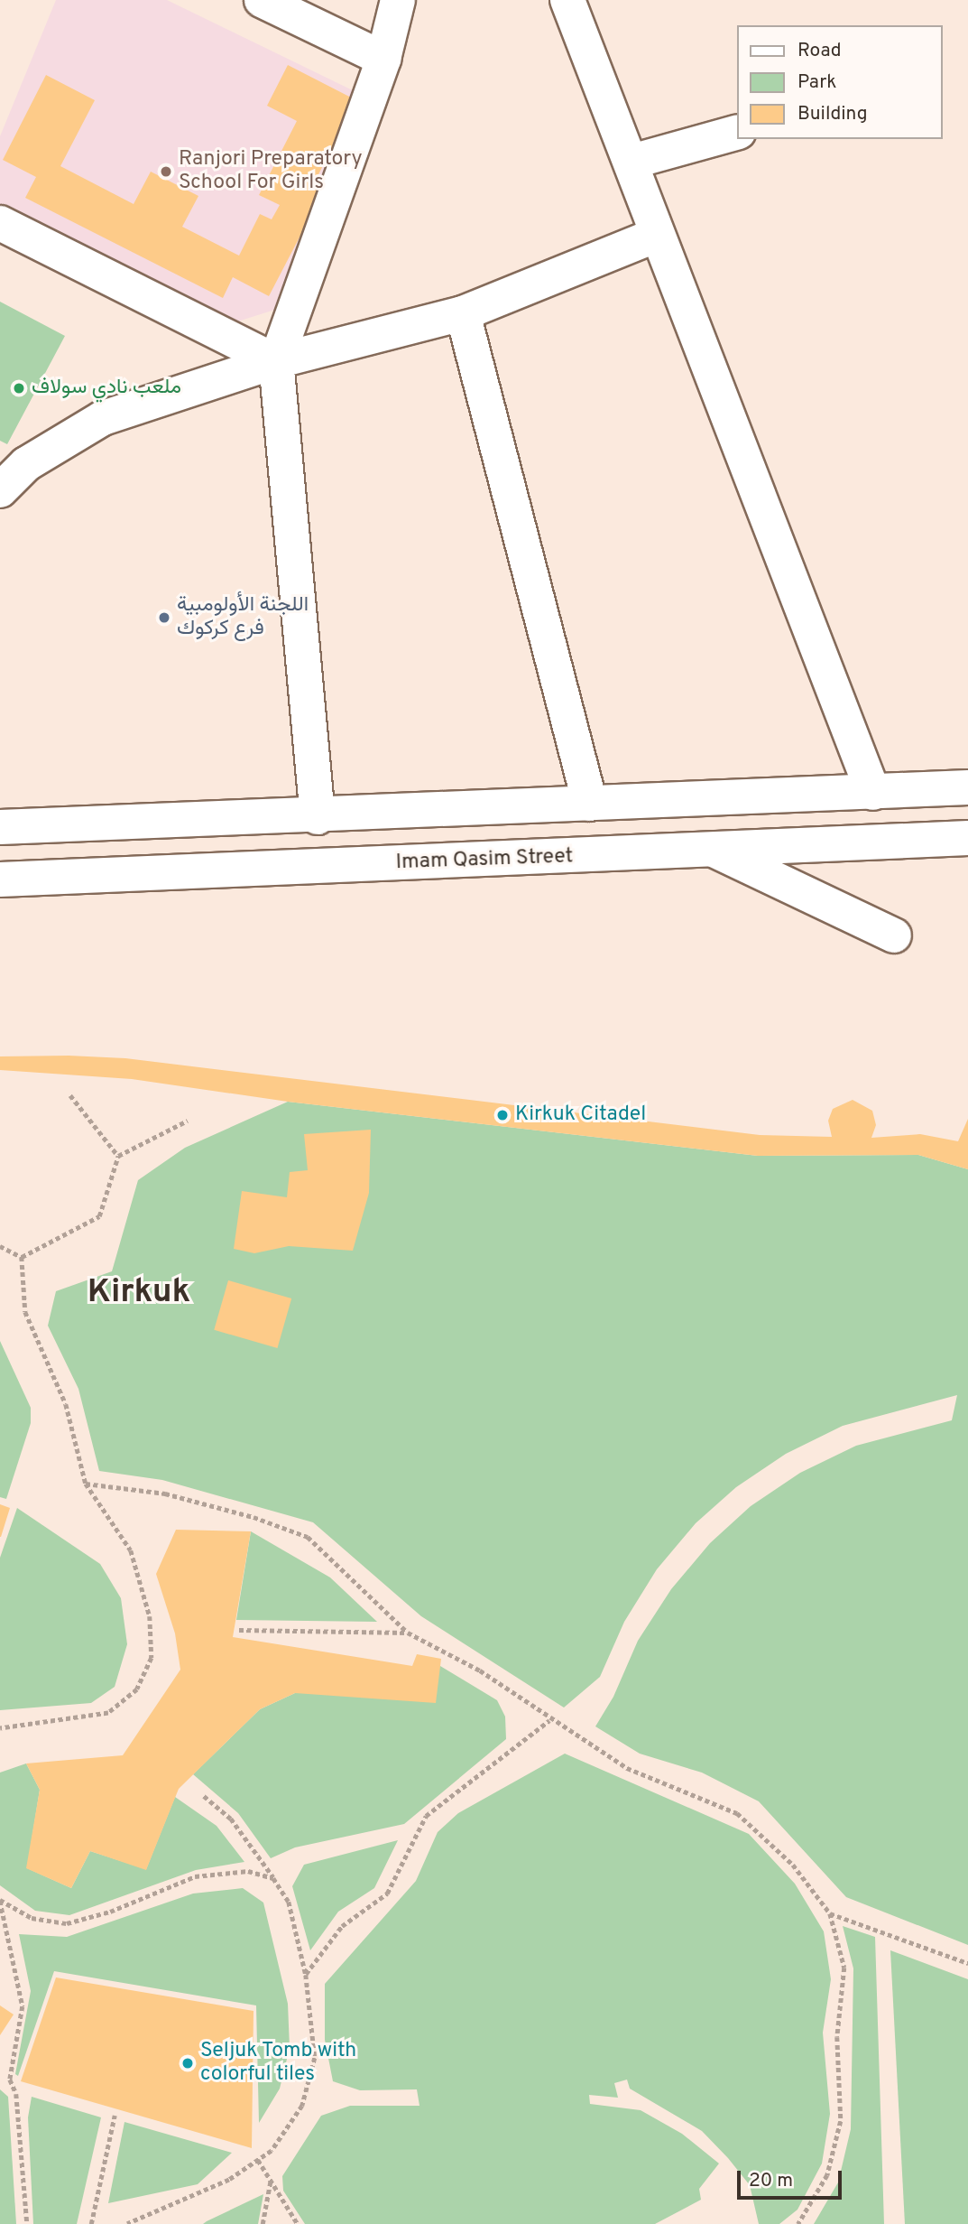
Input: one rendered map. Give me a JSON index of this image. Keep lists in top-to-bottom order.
{
  "streets": {
    "street": ["Imam Qasim Street"]
  },
  "districts": ["Kirkuk"],
  "places": [
    "Ranjori Preparatory School For Girls",
    "ملعب نادي سولاف",
    "اللجنة الأولومبية فرع كركوك",
    "Kirkuk Citadel",
    "Seljuk Tomb with colorful tiles"
  ],
  "legend": ["Road", "Park", "Building"],
  "scale_bar": "20 m"
}
